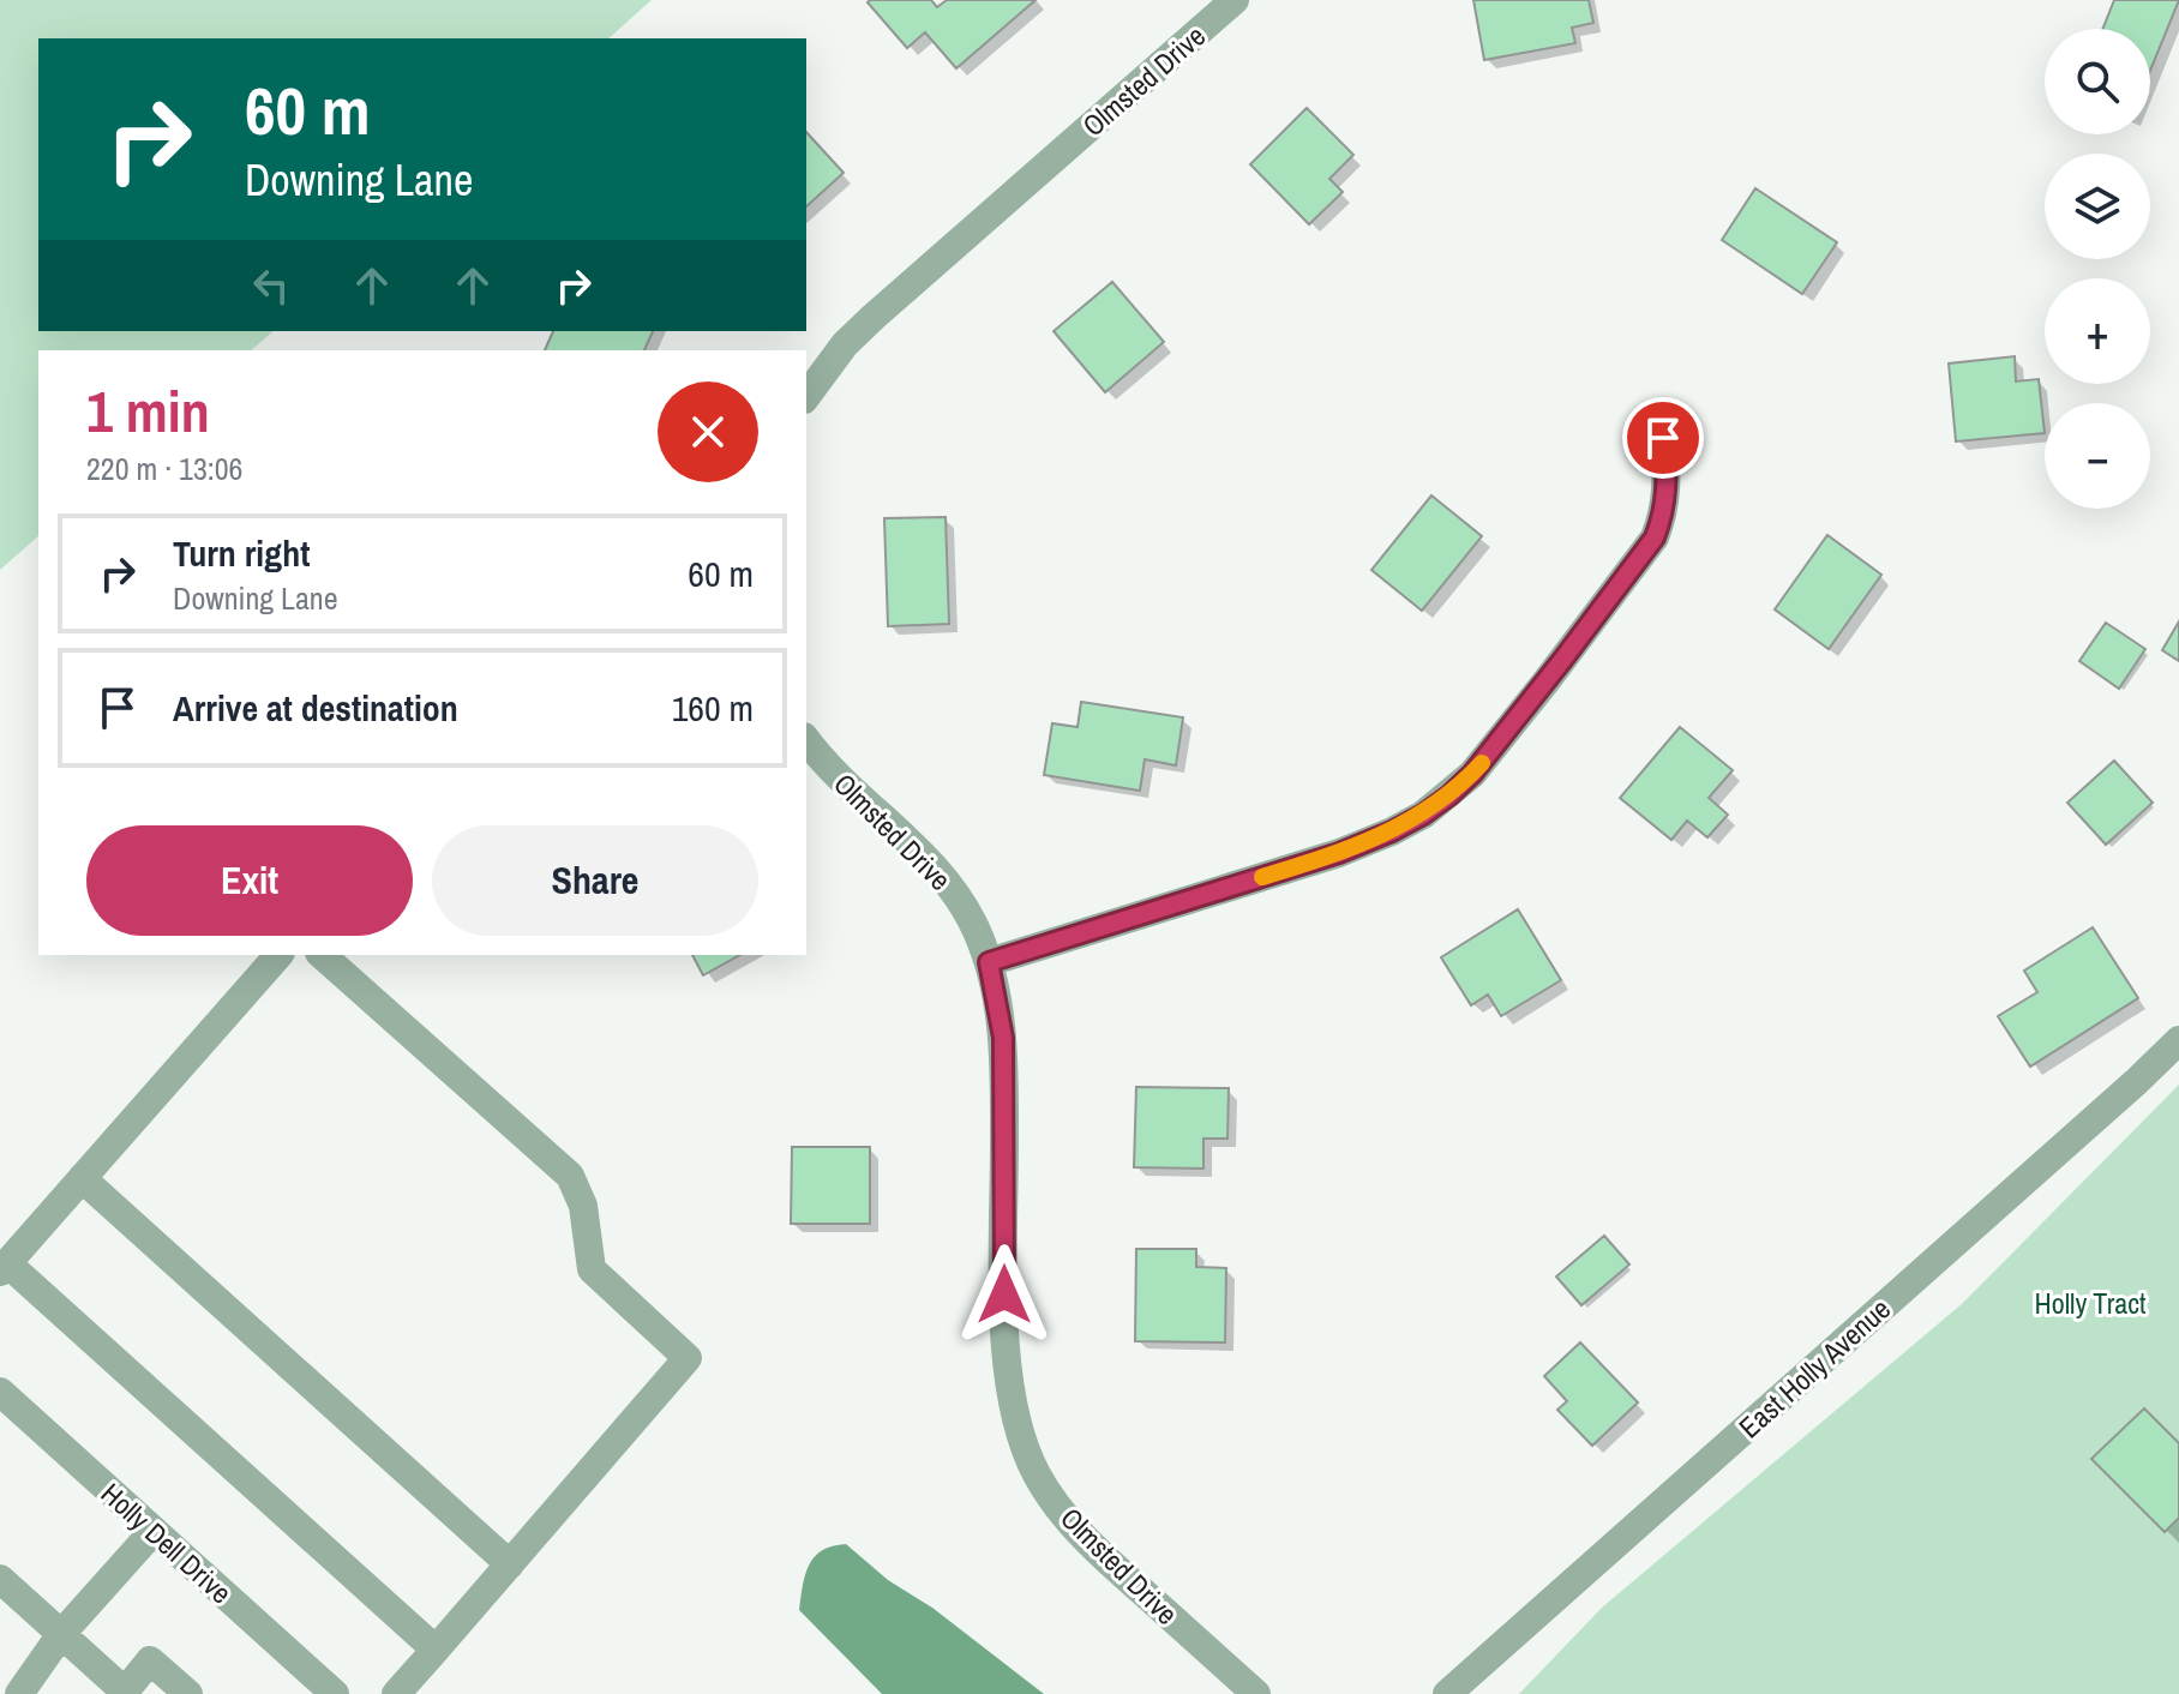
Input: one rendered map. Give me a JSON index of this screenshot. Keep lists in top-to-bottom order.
{
  "streets": {
    "street": ["Olmsted Drive", "East Holly Avenue", "Holly Dell Drive"]
  },
  "parks": ["Holly Tract"],
  "page": {
    "map_buttons": ["+", "−"],
    "turn": ["60 m", "Downing Lane"],
    "heading": ["1 min", "220 m · 13:06"],
    "list": [
      {
        "name": "Turn right",
        "note": "Downing Lane",
        "value": "60 m"
      },
      {
        "name": "Arrive at destination",
        "value": "160 m"
      }
    ],
    "buttons": ["Exit", "Share"]
  }
}
